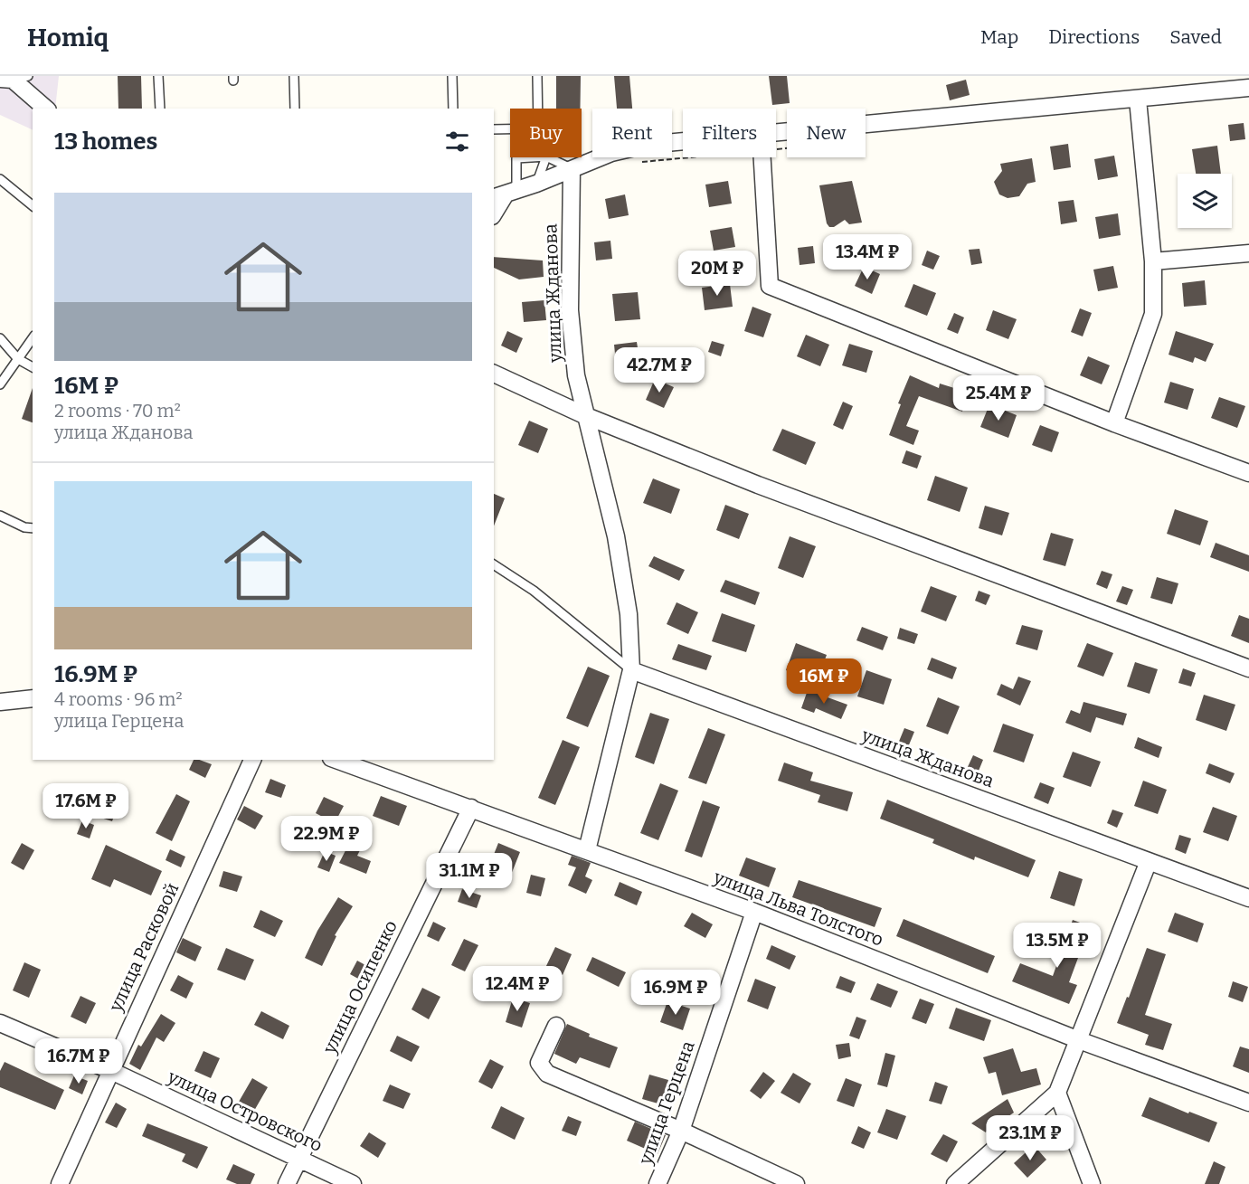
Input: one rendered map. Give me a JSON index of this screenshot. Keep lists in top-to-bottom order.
{
  "streets": {
    "street": [
      "улица Жданова",
      "улица Льва Толстого",
      "улица Расковой",
      "улица Осипенко",
      "улица Герцена",
      "улица Островского"
    ]
  },
  "crossings": [
    ["улица Льва Толстого", "улица Осипенко"],
    ["улица Льва Толстого", "улица Герцена"],
    ["улица Расковой", "улица Островского"],
    ["улица Осипенко", "улица Островского"]
  ],
  "page": {
    "header": "Homiq",
    "nav": ["Map", "Directions", "Saved"],
    "chip": [
      "Buy",
      "Rent",
      "Filters",
      "New"
    ],
    "heading": "13 homes",
    "list": [
      {
        "name": "16M ₽",
        "note": "2 rooms · 70 m² · улица Жданова"
      },
      {
        "name": "16.9M ₽",
        "note": "4 rooms · 96 m² · улица Герцена"
      }
    ],
    "price": [
      "13.4M ₽",
      "20M ₽",
      "42.7M ₽",
      "25.4M ₽",
      "16M ₽",
      "17.6M ₽",
      "22.9M ₽",
      "31.1M ₽",
      "13.5M ₽",
      "12.4M ₽",
      "16.9M ₽",
      "16.7M ₽",
      "23.1M ₽"
    ]
  }
}
